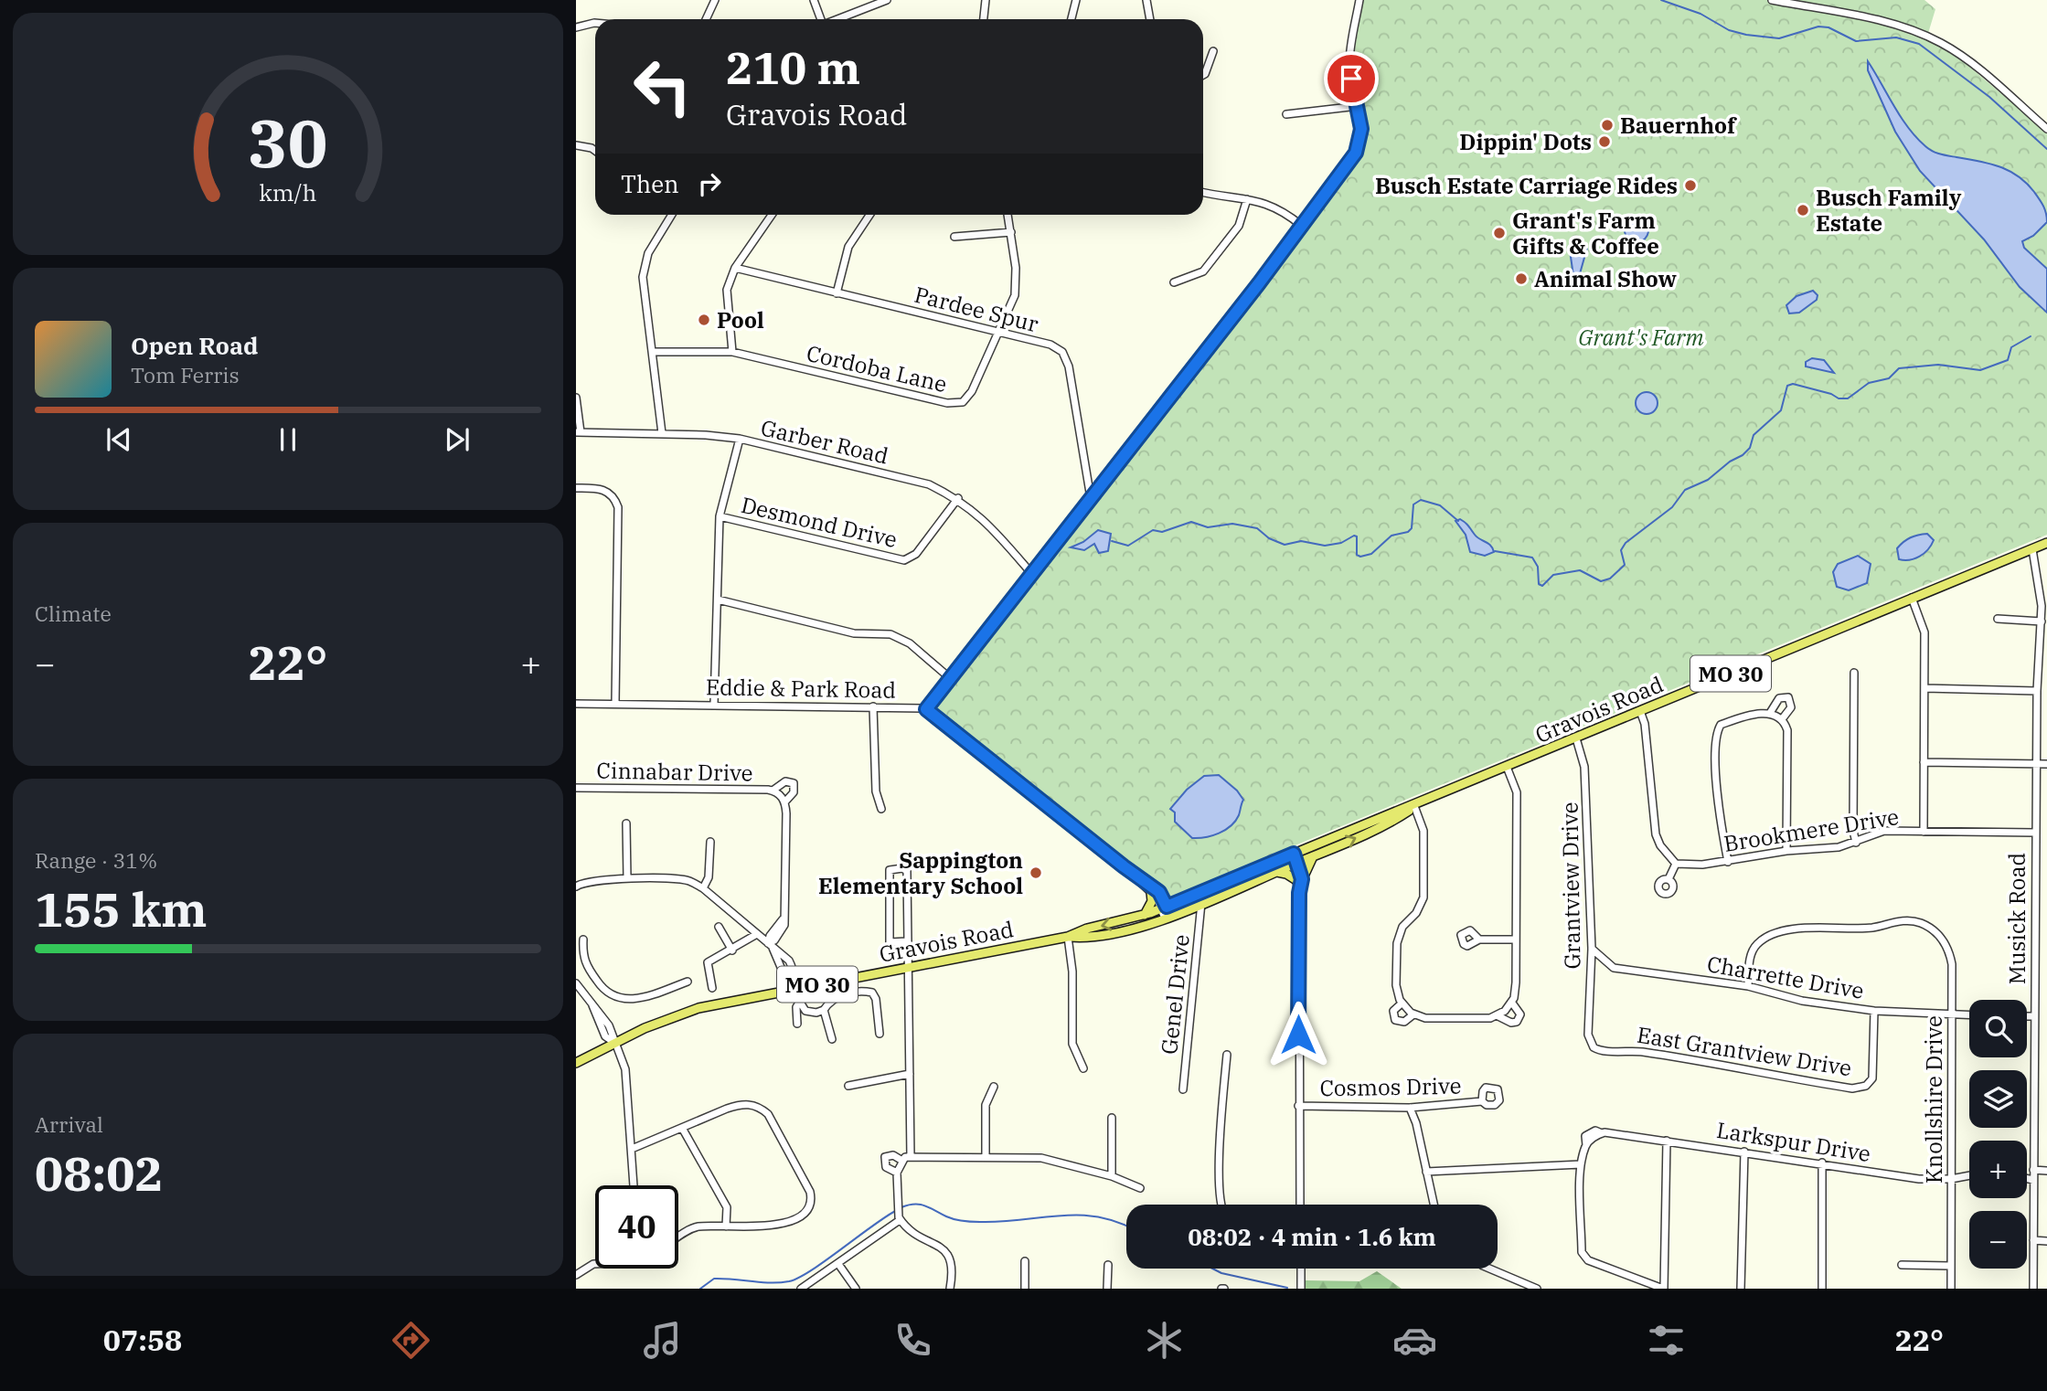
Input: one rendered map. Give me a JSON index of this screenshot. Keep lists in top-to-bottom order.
{
  "streets": {
    "main road": ["MO 30", "Gravois Road"],
    "street": [
      "Pardee Spur",
      "Cordoba Lane",
      "Garber Road",
      "Desmond Drive",
      "Eddie & Park Road",
      "Cinnabar Drive",
      "Brookmere Drive",
      "Grantview Drive",
      "Musick Road",
      "Charrette Drive",
      "Genel Drive",
      "East Grantview Drive",
      "Cosmos Drive",
      "Knollshire Drive",
      "Larkspur Drive"
    ]
  },
  "crossings": [
    ["Pardee Spur", "Cordoba Lane"],
    ["Garber Road", "Desmond Drive"],
    ["Eddie & Park Road", "Gravois Road"],
    ["Gravois Road", "Grantview Drive"],
    ["Gravois Road", "Musick Road"],
    ["Gravois Road", "Genel Drive"],
    ["Brookmere Drive", "Musick Road"],
    ["Grantview Drive", "Charrette Drive"],
    ["Grantview Drive", "East Grantview Drive"],
    ["Charrette Drive", "East Grantview Drive"],
    ["Charrette Drive", "Knollshire Drive"],
    ["Knollshire Drive", "Larkspur Drive"]
  ],
  "parks": ["Grant's Farm"],
  "places": [
    "Bauernhof",
    "Dippin' Dots",
    "Busch Estate Carriage Rides",
    "Busch Family Estate",
    "Grant's Farm Gifts & Coffee",
    "Animal Show",
    "Pool",
    "Sappington Elementary School"
  ],
  "page": {
    "turn": ["210 m", "Gravois Road"],
    "then": "Then",
    "song": ["Open Road", "Tom Ferris"],
    "tile": [
      "Climate",
      ["Range · 31%", "155 km"],
      ["Arrival", "08:02"]
    ],
    "heat": ["−", "22°", "+"],
    "map_buttons": ["+", "−"],
    "limit": "40",
    "trip": "08:02 · 4 min · 1.6 km",
    "tabs": ["07:58", "22°"],
    "gauge": ["30", "km/h"]
  }
}
